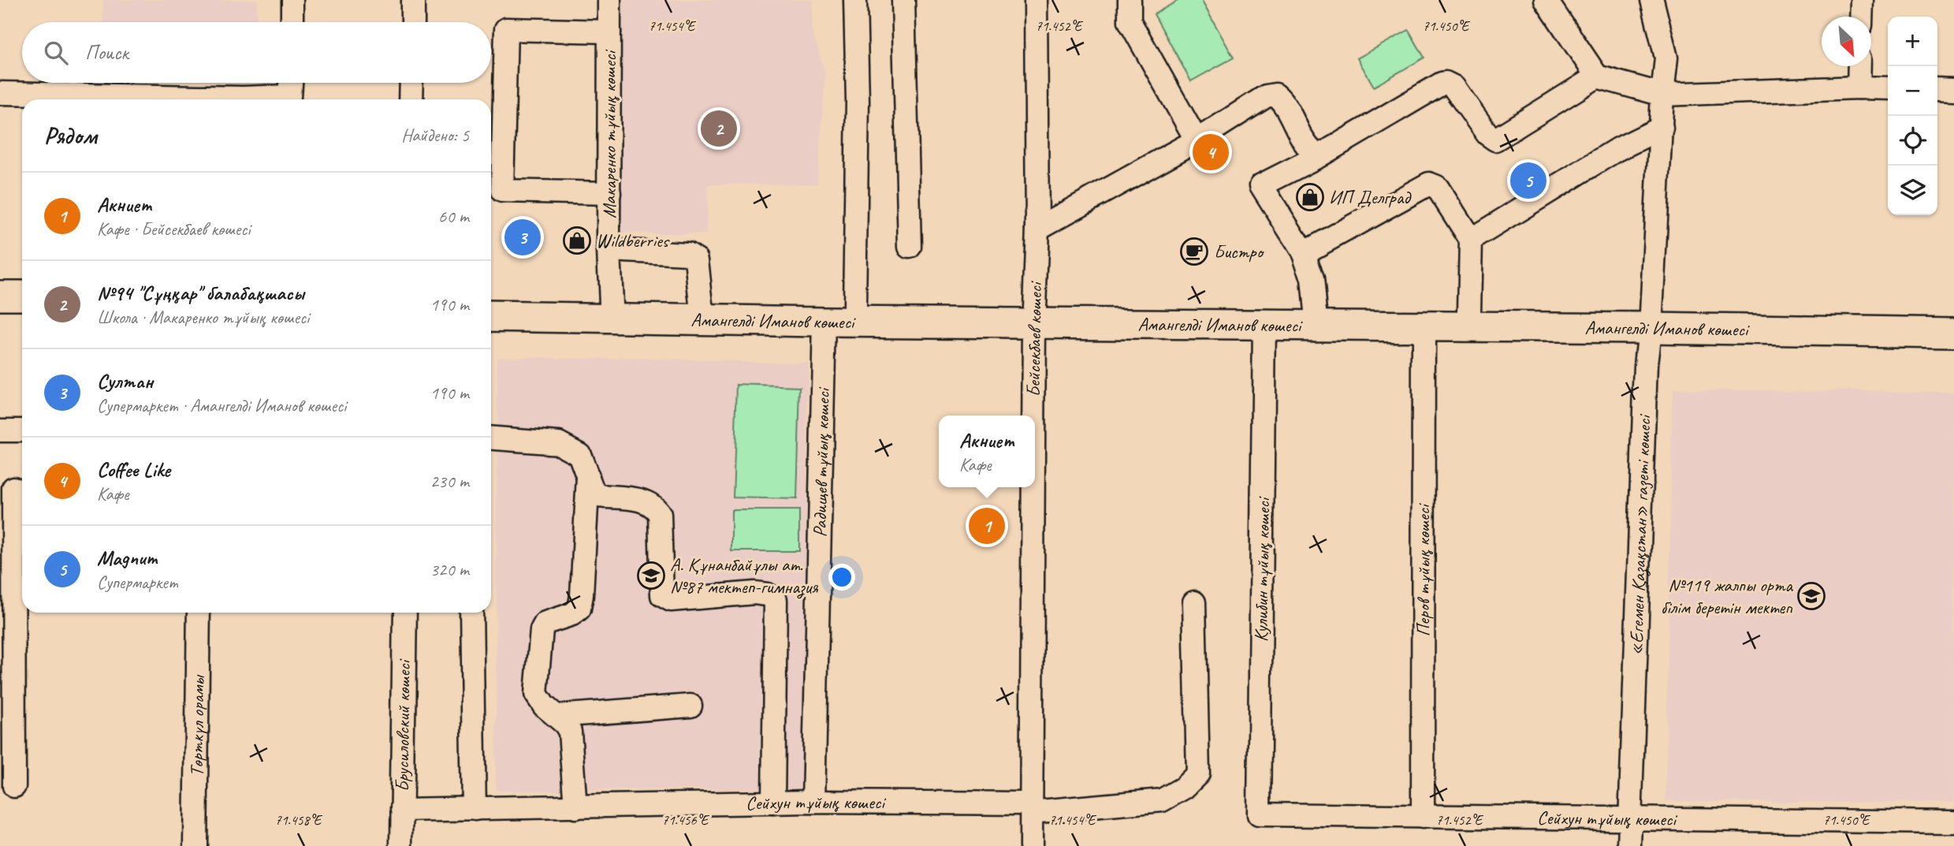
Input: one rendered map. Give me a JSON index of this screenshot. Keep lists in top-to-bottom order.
{
  "streets": {
    "main road": ["Амангелді Иманов көшесі"],
    "street": [
      "Макаренко тұйық көшесі",
      "Бейсекбаев көшесі",
      "Радищев тұйық көшесі",
      "«Егемен Қазақстан» газеті көшесі",
      "Кулибин тұйық көшесі",
      "Перов тұйық көшесі",
      "Брусиловский көшесі",
      "Төрткүл орамы",
      "Сейхун тұйық көшесі"
    ]
  },
  "crossings": [
    ["Макаренко тұйық көшесі", "Амангелді Иманов көшесі"],
    ["Амангелді Иманов көшесі", "Бейсекбаев көшесі"],
    ["Амангелді Иманов көшесі", "Радищев тұйық көшесі"],
    ["Амангелді Иманов көшесі", "«Егемен Қазақстан» газеті көшесі"],
    ["Амангелді Иманов көшесі", "Кулибин тұйық көшесі"],
    ["Амангелді Иманов көшесі", "Перов тұйық көшесі"],
    ["Бейсекбаев көшесі", "Сейхун тұйық көшесі"],
    ["Радищев тұйық көшесі", "Сейхун тұйық көшесі"],
    ["«Егемен Қазақстан» газеті көшесі", "Сейхун тұйық көшесі"],
    ["Кулибин тұйық көшесі", "Сейхун тұйық көшесі"],
    ["Перов тұйық көшесі", "Сейхун тұйық көшесі"],
    ["Брусиловский көшесі", "Сейхун тұйық көшесі"]
  ],
  "places": {
    "shop": ["ИП Делград", "Wildberries"],
    "cafe": ["Бистро"],
    "school or university": ["А. Құнанбайұлы ат. №87 мектеп-гимназия", "№119 жалпы орта білім беретін мектеп"]
  },
  "north": "bottom right",
  "page": {
    "map_buttons": ["+", "−"],
    "search": "Поиск",
    "heading": ["Рядом", "Найдено: 5"],
    "pins": [
      "2",
      "4",
      "5",
      "3",
      "1"
    ],
    "list": [
      {
        "mark": "1",
        "name": "Акниет",
        "note": "Кафе · Бейсекбаев көшесі",
        "value": "60 m"
      },
      {
        "mark": "2",
        "name": "№94 \"Сұңқар\" балабақшасы",
        "note": "Школа · Макаренко тұйық көшесі",
        "value": "190 m"
      },
      {
        "mark": "3",
        "name": "Султан",
        "note": "Супермаркет · Амангелді Иманов көшесі",
        "value": "190 m"
      },
      {
        "mark": "4",
        "name": "Coffee Like",
        "note": "Кафе",
        "value": "230 m"
      },
      {
        "mark": "5",
        "name": "Magnum",
        "note": "Супермаркет",
        "value": "320 m"
      }
    ],
    "popup": ["Акниет", "Кафе"]
  },
  "coordinates": [
    "71.454°E",
    "71.450°E",
    "71.452°E",
    "71.458°E",
    "71.456°E"
  ]
}
